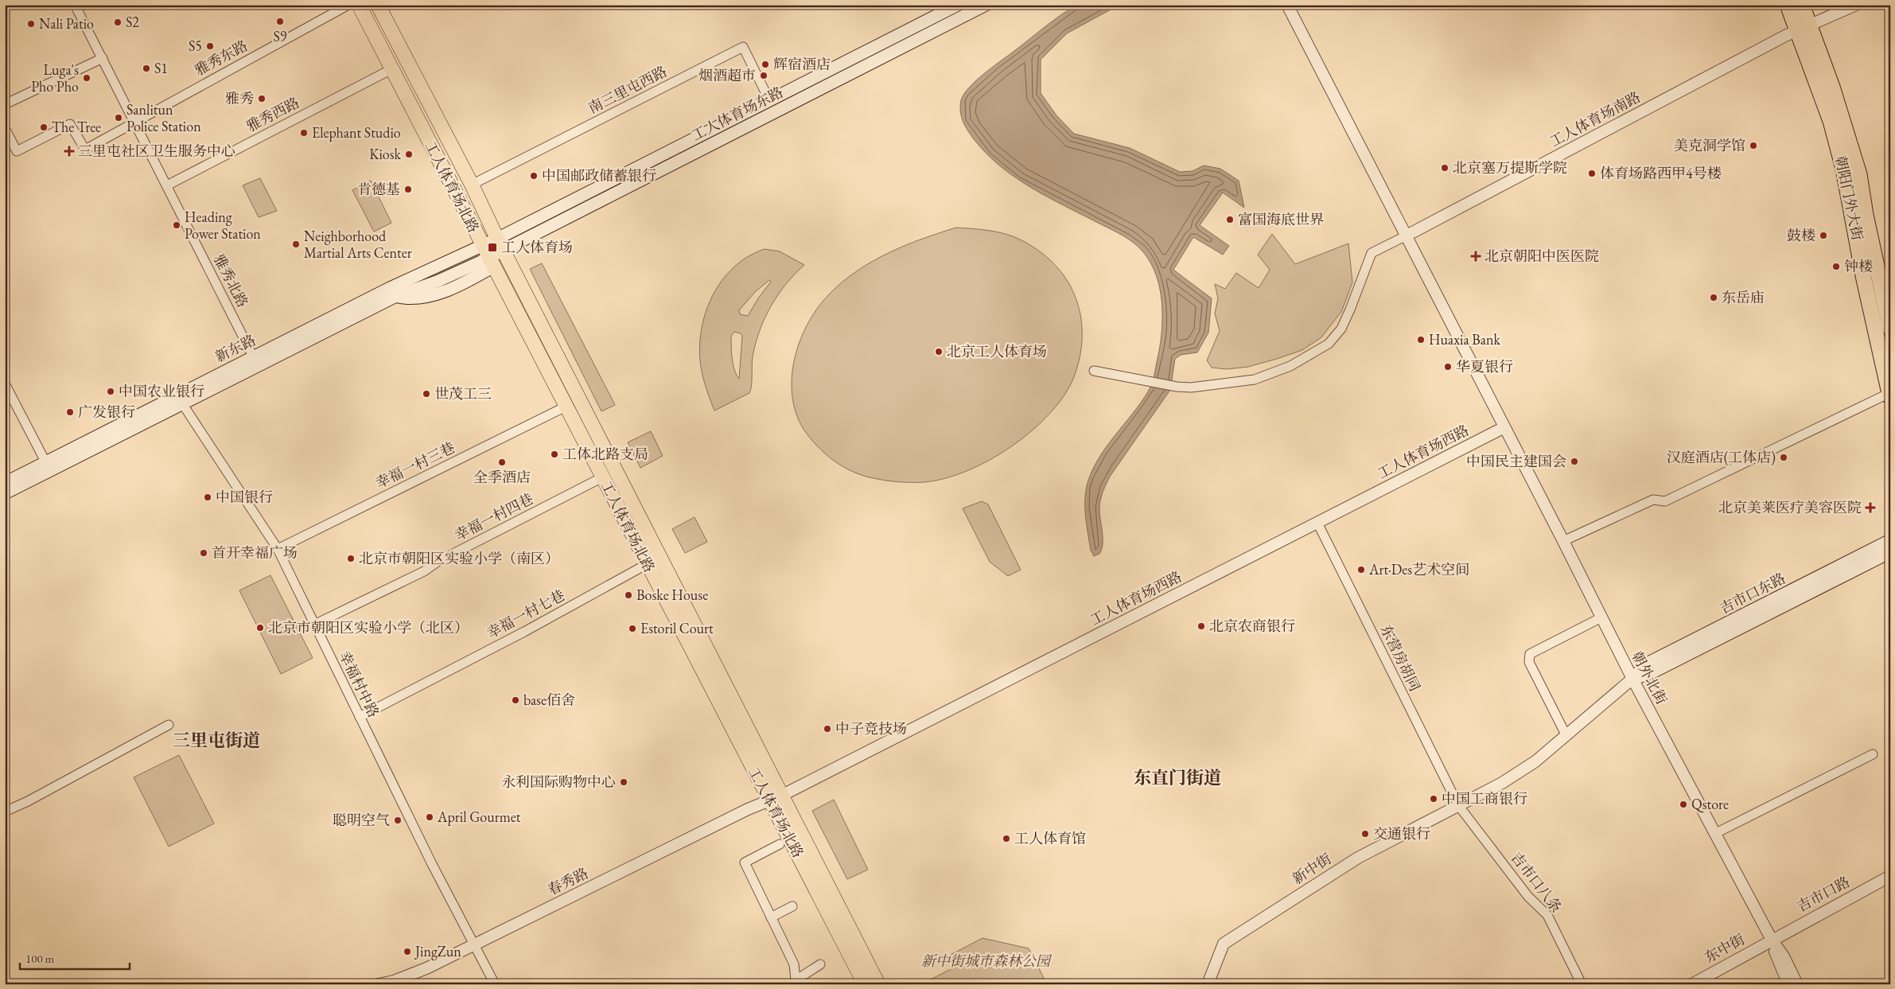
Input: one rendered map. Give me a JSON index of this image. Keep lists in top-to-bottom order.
{
  "streets": {
    "highway": ["朝阳门外大街"],
    "main road": [
      "工人体育场东路",
      "工人体育场北路",
      "新东路",
      "吉市口东路"
    ],
    "street": [
      "雅秀东路",
      "南三里屯西路",
      "雅秀西路",
      "工人体育场南路",
      "雅秀北路",
      "工人体育场西路",
      "幸福一村三巷",
      "幸福一村四巷",
      "幸福一村七巷",
      "东营房胡同",
      "朝外北街",
      "幸福村中路",
      "新中街",
      "春秀路",
      "吉市口八条",
      "吉市口路",
      "东中街"
    ]
  },
  "crossings": [
    ["雅秀东路", "雅秀北路"],
    ["南三里屯西路", "工人体育场东路"],
    ["南三里屯西路", "工人体育场北路"],
    ["工人体育场东路", "工人体育场北路"],
    ["雅秀西路", "工人体育场北路"],
    ["雅秀西路", "雅秀北路"],
    ["工人体育场南路", "朝阳门外大街"],
    ["工人体育场北路", "新东路"],
    ["工人体育场北路", "工人体育场西路"],
    ["工人体育场北路", "幸福一村三巷"],
    ["工人体育场北路", "幸福一村四巷"],
    ["工人体育场北路", "春秀路"],
    ["雅秀北路", "新东路"],
    ["新东路", "幸福村中路"],
    ["工人体育场西路", "东营房胡同"],
    ["工人体育场西路", "朝外北街"],
    ["工人体育场西路", "春秀路"],
    ["幸福一村三巷", "幸福村中路"],
    ["幸福一村四巷", "幸福村中路"],
    ["吉市口东路", "东营房胡同"],
    ["吉市口东路", "朝外北街"],
    ["吉市口东路", "新中街"],
    ["吉市口东路", "吉市口八条"],
    ["幸福一村七巷", "幸福村中路"],
    ["东营房胡同", "新中街"],
    ["东营房胡同", "吉市口八条"],
    ["朝外北街", "吉市口路"],
    ["朝外北街", "东中街"],
    ["幸福村中路", "春秀路"],
    ["新中街", "吉市口八条"],
    ["吉市口路", "东中街"]
  ],
  "districts": ["三里屯街道", "东直门街道"],
  "parks": ["新中街城市森林公园"],
  "places": {
    "other": [
      "S9",
      "S2",
      "Nali Patio",
      "S5",
      "辉宿酒店",
      "S1",
      "烟酒超市",
      "Luga's Pho Pho",
      "雅秀",
      "Sanlitun Police Station",
      "The Tree",
      "Elephant Studio",
      "美克洞学馆",
      "Kiosk",
      "北京塞万提斯学院",
      "体育场路西甲4号楼",
      "中国邮政储蓄银行",
      "肯德基",
      "富国海底世界",
      "Heading Power Station",
      "鼓楼",
      "Neighborhood Martial Arts Center",
      "钟楼",
      "东岳庙",
      "Huaxia Bank",
      "北京工人体育场",
      "华夏银行",
      "中国农业银行",
      "世茂工三",
      "广发银行",
      "工体北路支局",
      "汉庭酒店(工体店)",
      "中国民主建国会",
      "全季酒店",
      "中国银行",
      "首开幸福广场",
      "北京市朝阳区实验小学（南区）",
      "Art·Des艺术空间",
      "Boske House",
      "北京农商银行",
      "北京市朝阳区实验小学（北区）",
      "Estoril Court",
      "base佰舍",
      "中子竞技场",
      "永利国际购物中心",
      "中国工商银行",
      "Qstore",
      "April Gourmet",
      "聪明空气",
      "交通银行",
      "工人体育馆",
      "JingZun"
    ],
    "health": ["三里屯社区卫生服务中心", "北京朝阳中医医院", "北京美莱医疗美容医院"],
    "transit": ["工人体育场"]
  },
  "scale_bar": "100 m"
}
